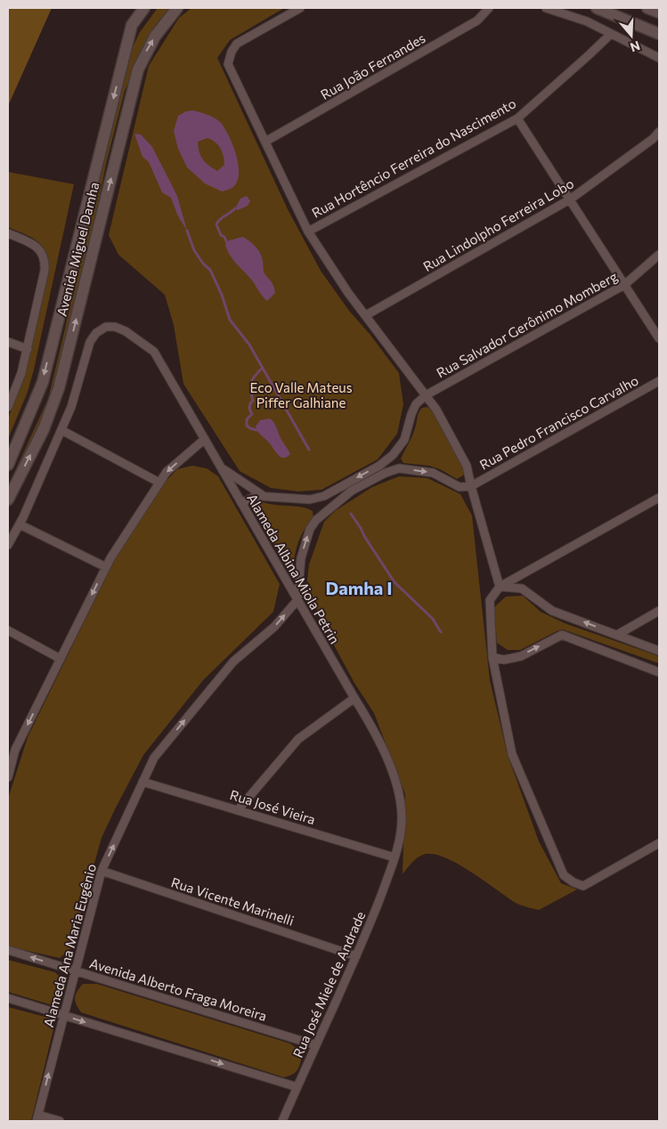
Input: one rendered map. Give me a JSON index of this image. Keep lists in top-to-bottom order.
{
  "streets": {
    "street": [
      "Rua João Fernandes",
      "Rua Hortêncio Ferreira do Nascimento",
      "Rua Lindolpho Ferreira Lobo",
      "Avenida Miguel Damha",
      "Rua Salvador Gerônimo Momberg",
      "Rua Pedro Francisco Carvalho",
      "Alameda Albina Miola Petrin",
      "Rua José Vieira",
      "Rua Vicente Marinelli",
      "Alameda Ana Maria Eugênio",
      "Rua José Miele de Andrade",
      "Avenida Alberto Fraga Moreira"
    ]
  },
  "crossings": [
    ["Alameda Albina Miola Petrin", "Rua José Vieira"],
    ["Alameda Albina Miola Petrin", "Alameda Ana Maria Eugênio"],
    ["Alameda Albina Miola Petrin", "Rua José Miele de Andrade"],
    ["Rua José Vieira", "Alameda Ana Maria Eugênio"],
    ["Rua José Vieira", "Rua José Miele de Andrade"],
    ["Rua Vicente Marinelli", "Alameda Ana Maria Eugênio"],
    ["Rua Vicente Marinelli", "Rua José Miele de Andrade"],
    ["Alameda Ana Maria Eugênio", "Avenida Alberto Fraga Moreira"],
    ["Rua José Miele de Andrade", "Avenida Alberto Fraga Moreira"]
  ],
  "one_way": ["Alameda Ana Maria Eugênio"],
  "districts": ["Damha I"],
  "parks": ["Eco Valle Mateus Piffer Galhiane"],
  "north": "bottom"
}
